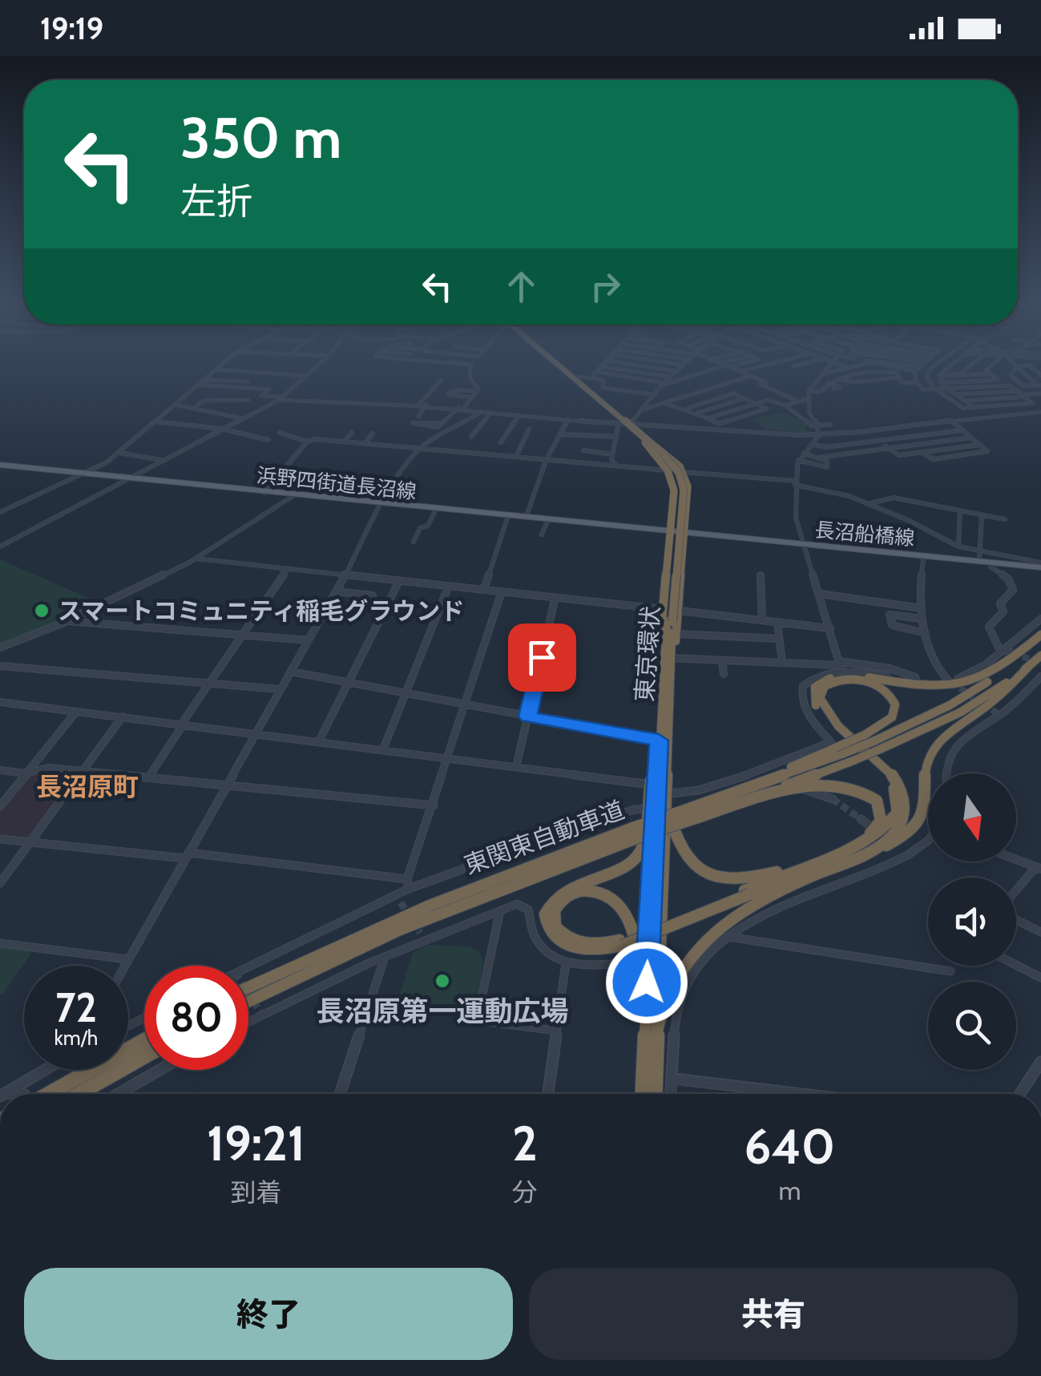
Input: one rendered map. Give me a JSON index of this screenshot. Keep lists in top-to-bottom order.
{
  "streets": {
    "highway": ["東京環状", "東関東自動車道"],
    "main road": ["浜野四街道長沼線", "長沼船橋線"]
  },
  "crossings": [
    ["浜野四街道長沼線", "長沼船橋線"]
  ],
  "districts": ["長沼原町"],
  "places": ["スマートコミュニティ稲毛グラウンド", "長沼原第一運動広場"],
  "north": "bottom",
  "page": {
    "status": "19:19",
    "turn": ["350 m", "左折"],
    "speed": "72 km/h",
    "limit": "80",
    "eta": [
      "19:21",
      "到着",
      "2",
      "分",
      "640",
      "m"
    ],
    "buttons": ["終了", "共有"]
  }
}
